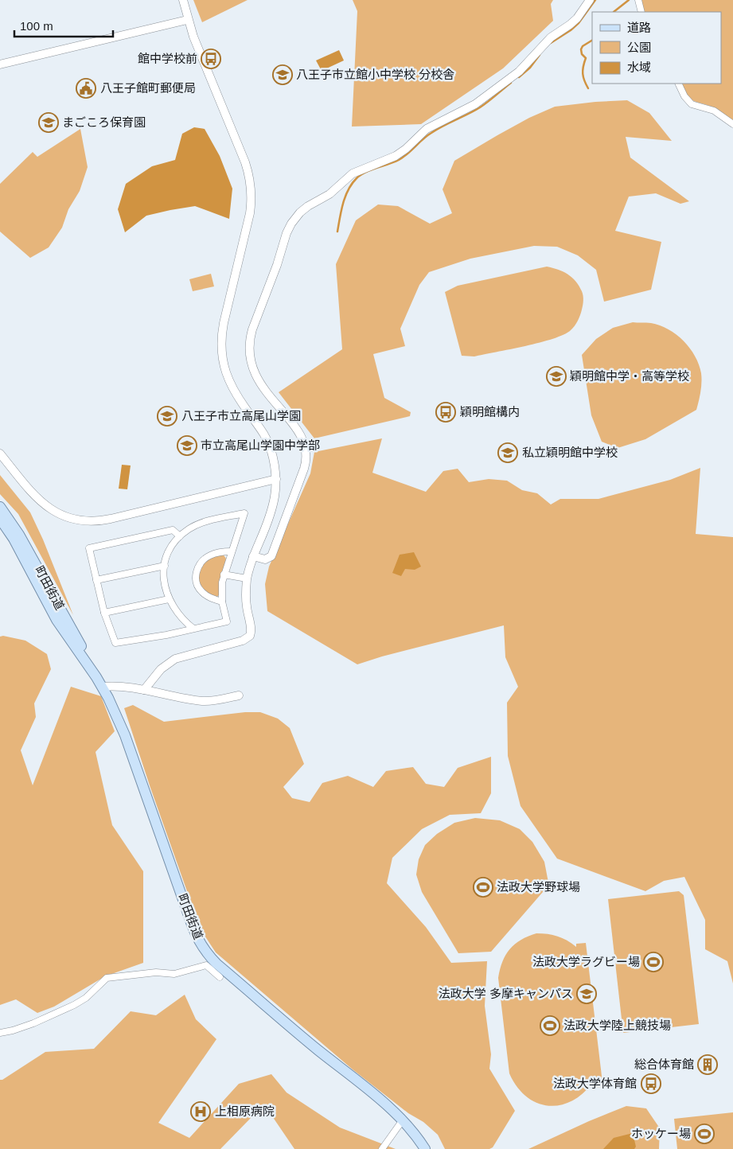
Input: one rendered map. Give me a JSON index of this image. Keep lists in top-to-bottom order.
{
  "streets": {
    "main road": ["町田街道"]
  },
  "places": {
    "bus stop": ["館中学校前", "穎明館構内", "法政大学体育館"],
    "school or university": [
      "八王子市立館小中学校 分校舎",
      "まごころ保育園",
      "穎明館中学・高等学校",
      "八王子市立高尾山学園",
      "市立高尾山学園中学部",
      "私立穎明館中学校",
      "法政大学 多摩キャンパス"
    ],
    "public building": ["八王子館町郵便局"],
    "sports": [
      "法政大学野球場",
      "法政大学ラグビー場",
      "法政大学陸上競技場",
      "ホッケー場"
    ],
    "building": ["総合体育館"],
    "hospital": ["上相原病院"]
  },
  "legend": ["道路", "公園", "水域"],
  "scale_bar": "100 m"
}
